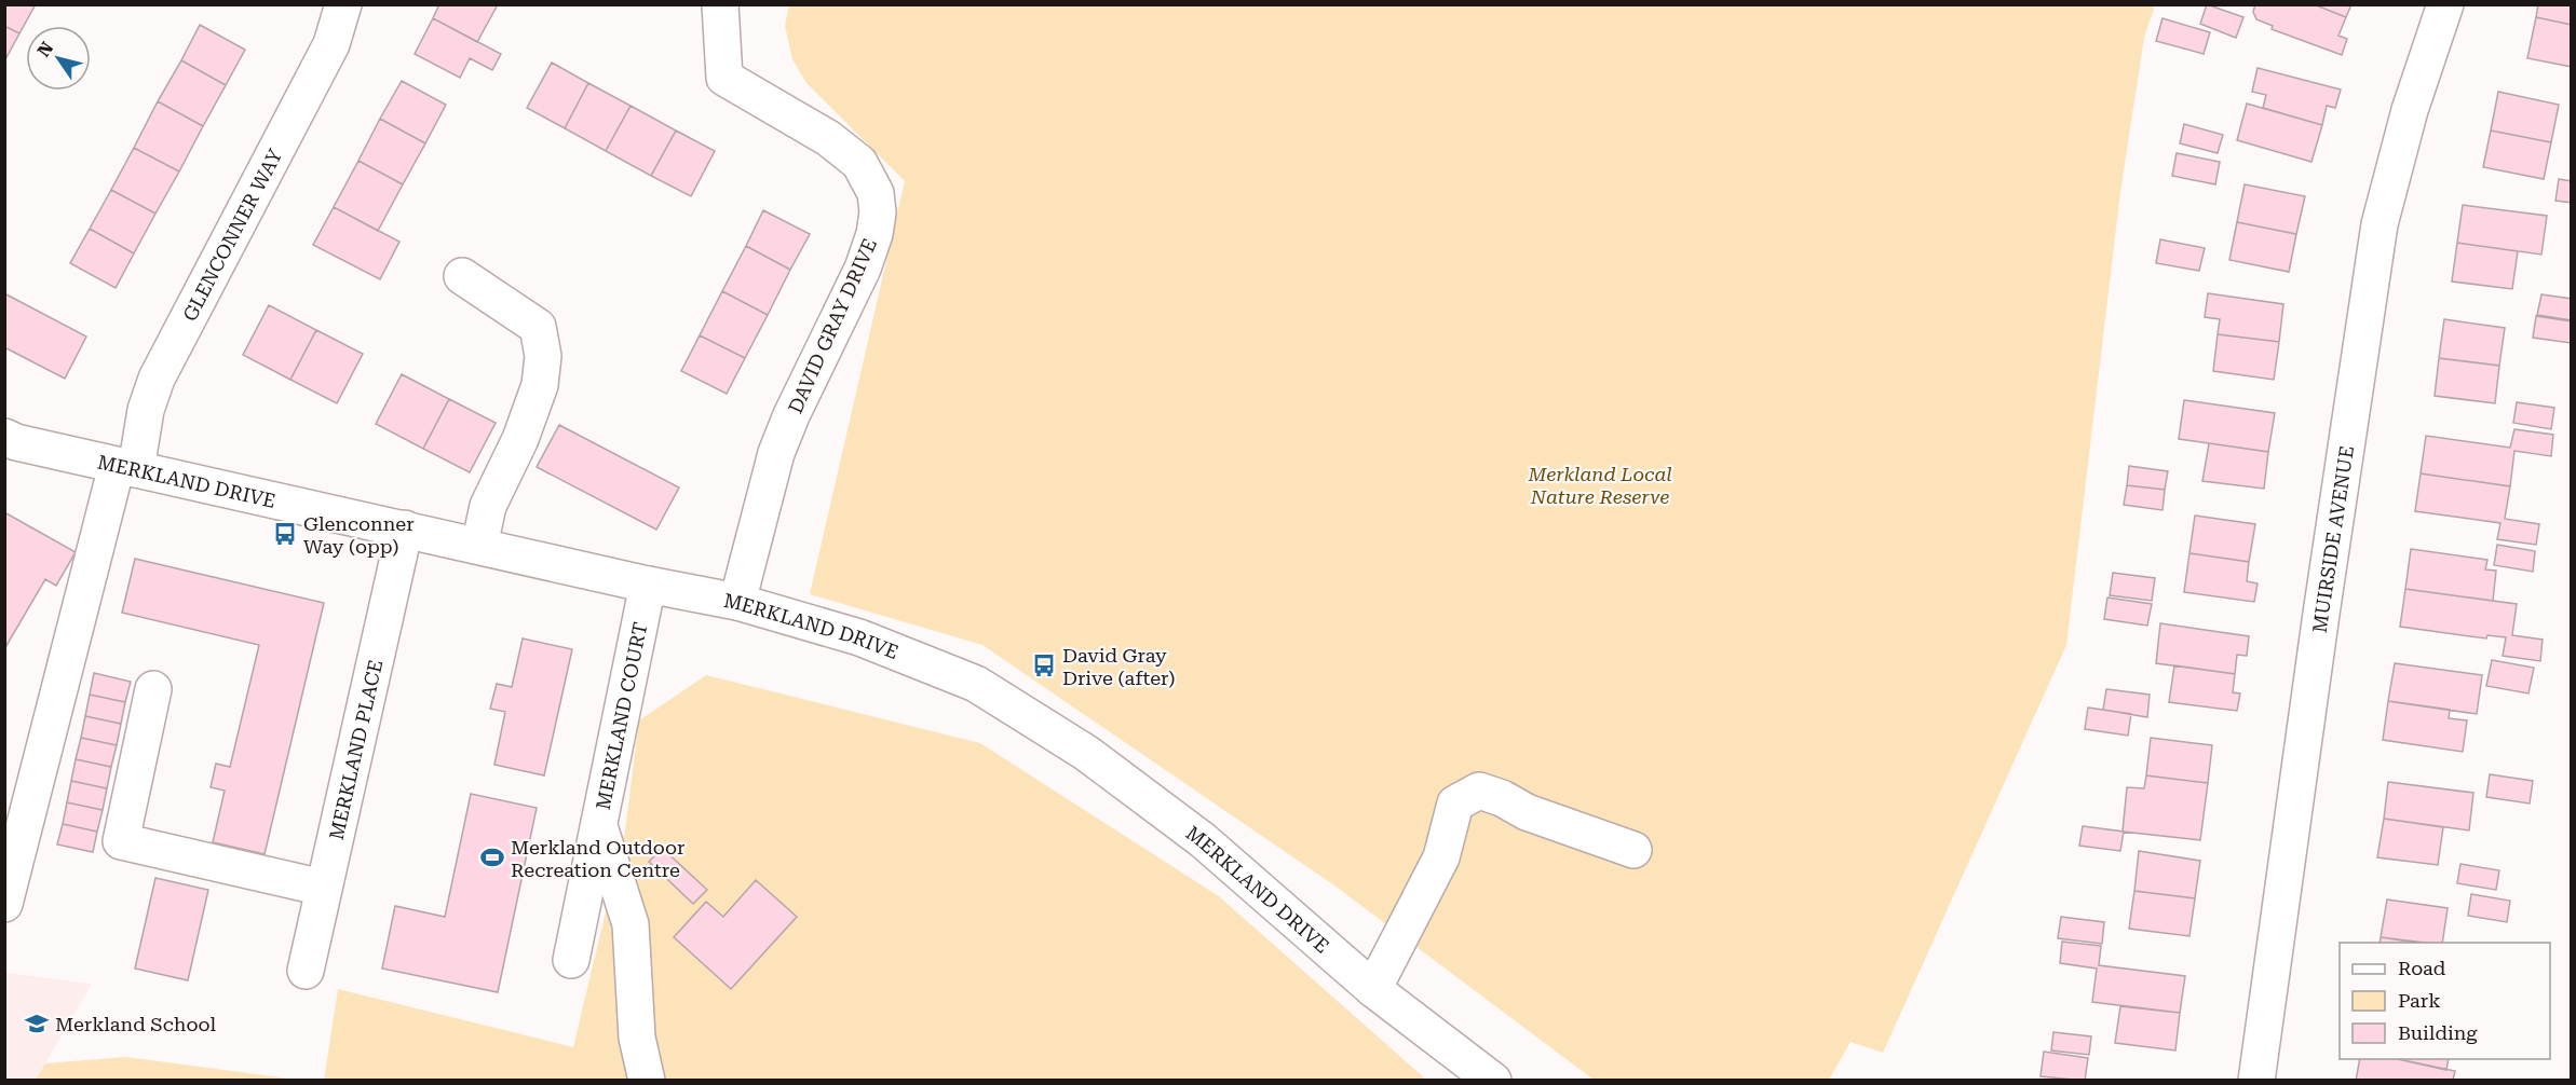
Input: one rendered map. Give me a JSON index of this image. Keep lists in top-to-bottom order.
{
  "streets": {
    "street": [
      "GLENCONNER WAY",
      "DAVID GRAY DRIVE",
      "MERKLAND DRIVE",
      "MUIRSIDE AVENUE",
      "MERKLAND COURT",
      "MERKLAND PLACE"
    ]
  },
  "crossings": [
    ["GLENCONNER WAY", "MERKLAND DRIVE"],
    ["DAVID GRAY DRIVE", "MERKLAND DRIVE"],
    ["MERKLAND DRIVE", "MERKLAND COURT"],
    ["MERKLAND DRIVE", "MERKLAND PLACE"]
  ],
  "parks": ["Merkland Local Nature Reserve"],
  "places": {
    "bus stop": ["Glenconner Way (opp)", "David Gray Drive (after)"],
    "sports": ["Merkland Outdoor Recreation Centre"],
    "school or university": ["Merkland School"]
  },
  "legend": ["Road", "Park", "Building"],
  "north": "top left"
}
